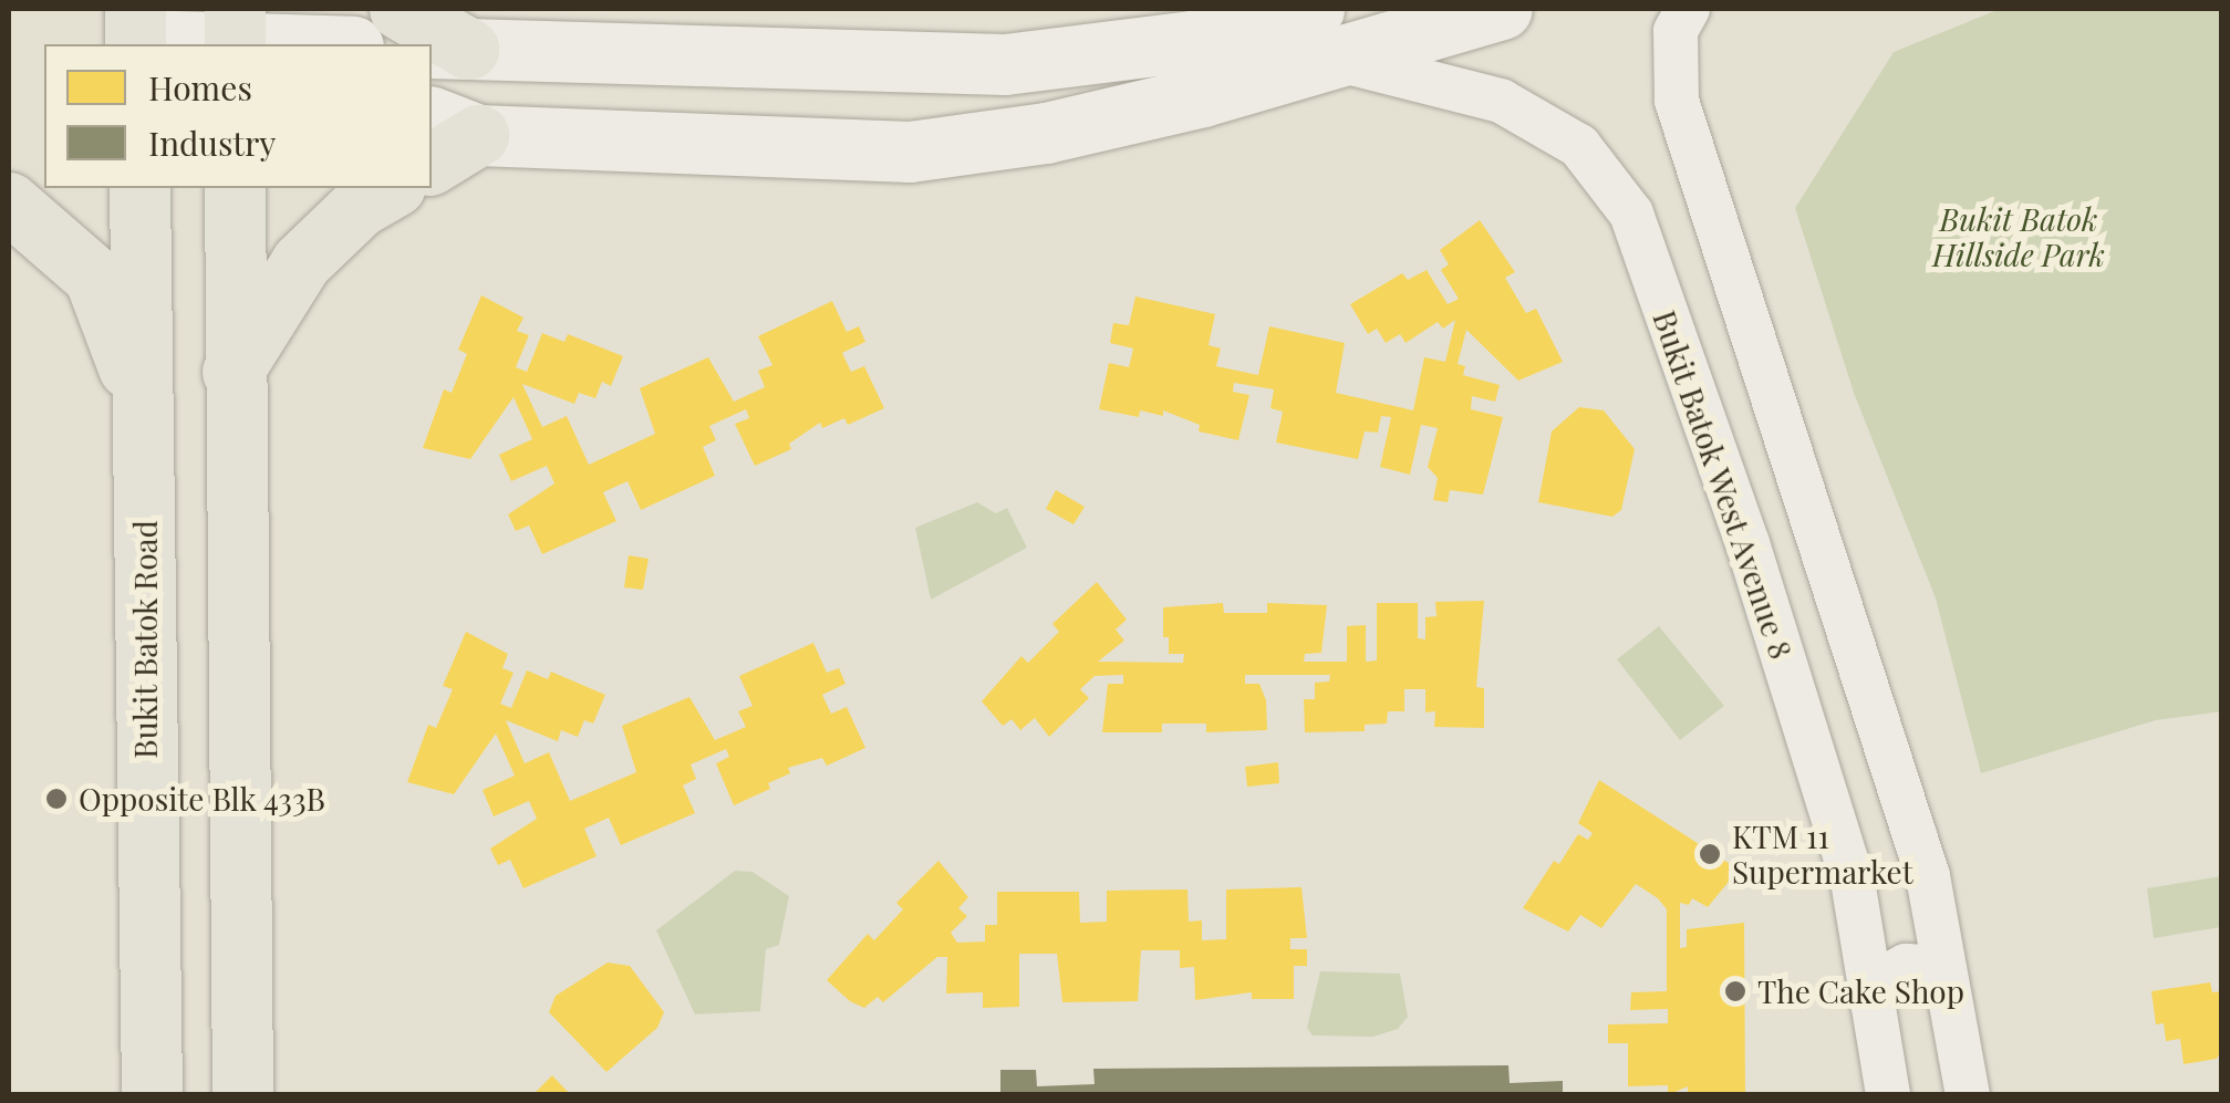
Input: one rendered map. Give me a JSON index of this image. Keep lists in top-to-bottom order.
{
  "streets": {
    "main road": ["Bukit Batok Road"],
    "street": ["Bukit Batok West Avenue 8"]
  },
  "parks": ["Bukit Batok Hillside Park"],
  "places": ["Opposite Blk 433B", "KTM 11 Supermarket", "The Cake Shop"],
  "legend": ["Homes", "Industry"]
}
